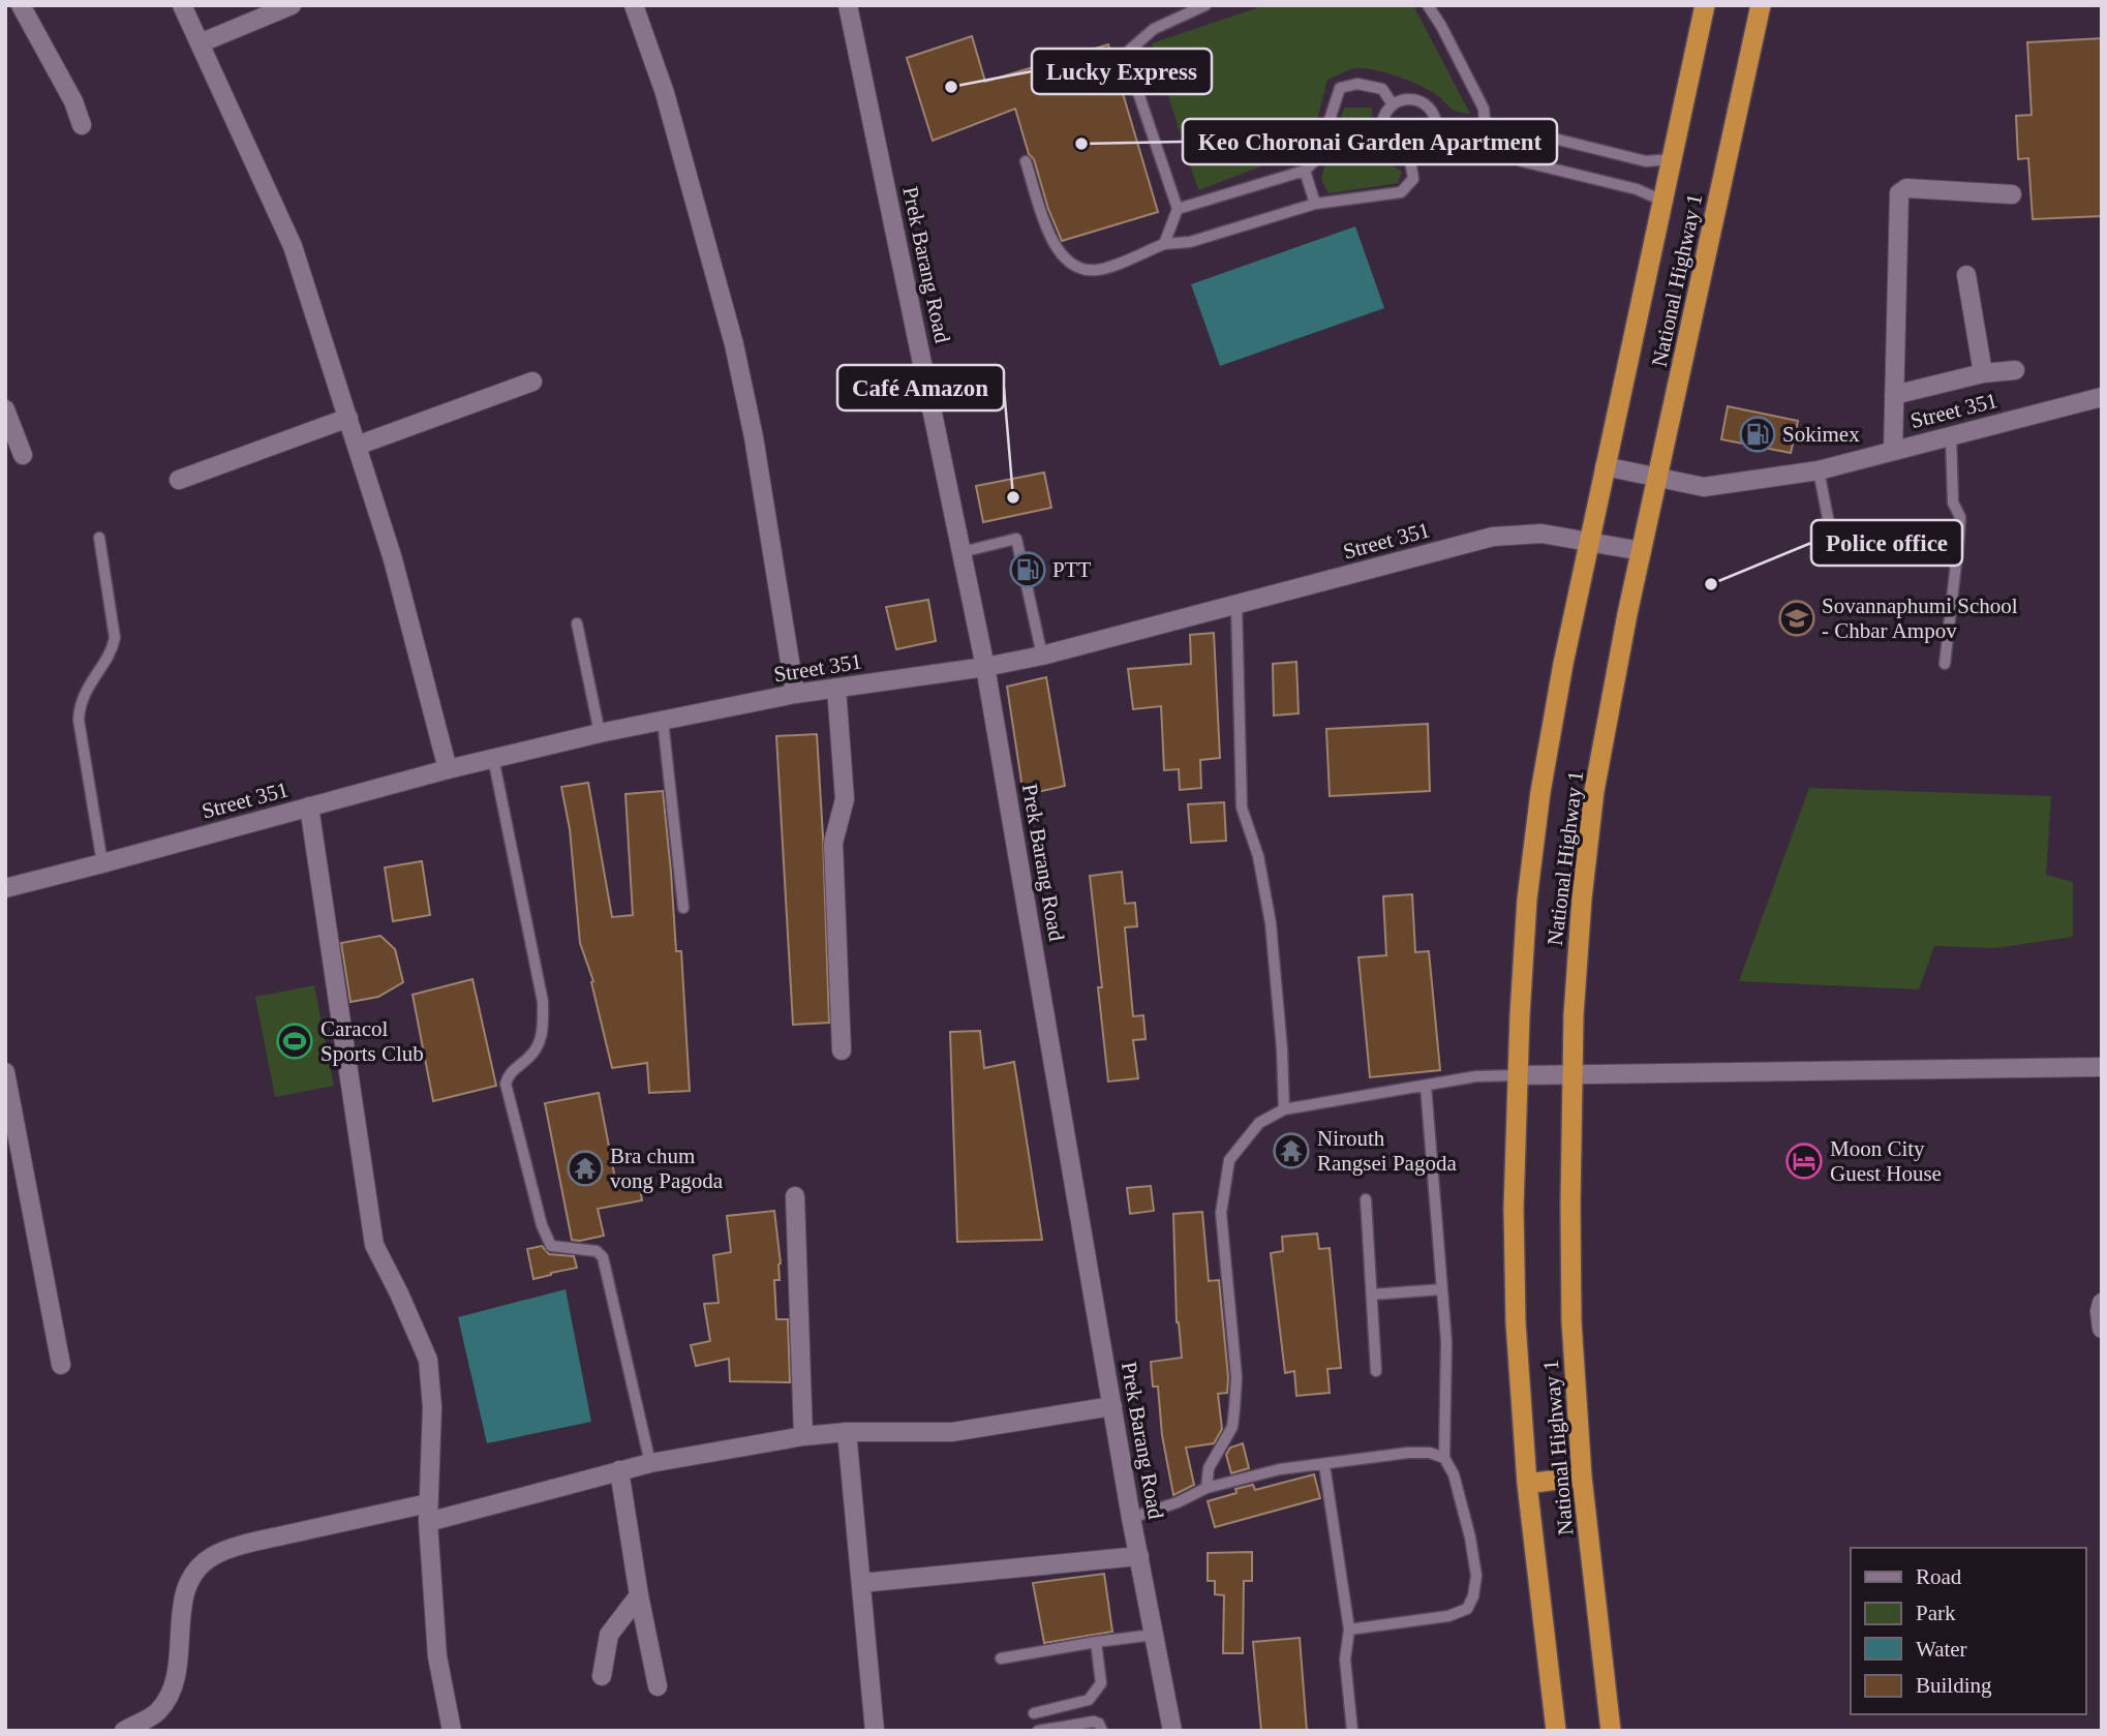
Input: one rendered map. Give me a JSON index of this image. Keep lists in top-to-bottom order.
{
  "streets": {
    "highway": ["National Highway 1"],
    "street": ["Prek Barang Road", "Street 351"]
  },
  "crossings": [
    ["Prek Barang Road", "Street 351"],
    ["National Highway 1", "Street 351"]
  ],
  "places": {
    "other": [
      "Lucky Express",
      "Keo Choronai Garden Apartment",
      "Café Amazon",
      "Police office"
    ],
    "fuel station": ["Sokimex", "PTT"],
    "school or university": ["Sovannaphumi School - Chbar Ampov"],
    "sports": ["Caracol Sports Club"],
    "temple": ["Nirouth Rangsei Pagoda", "Bra chum vong Pagoda"],
    "hotel": ["Moon City Guest House"]
  },
  "legend": [
    "Road",
    "Park",
    "Water",
    "Building"
  ]
}
